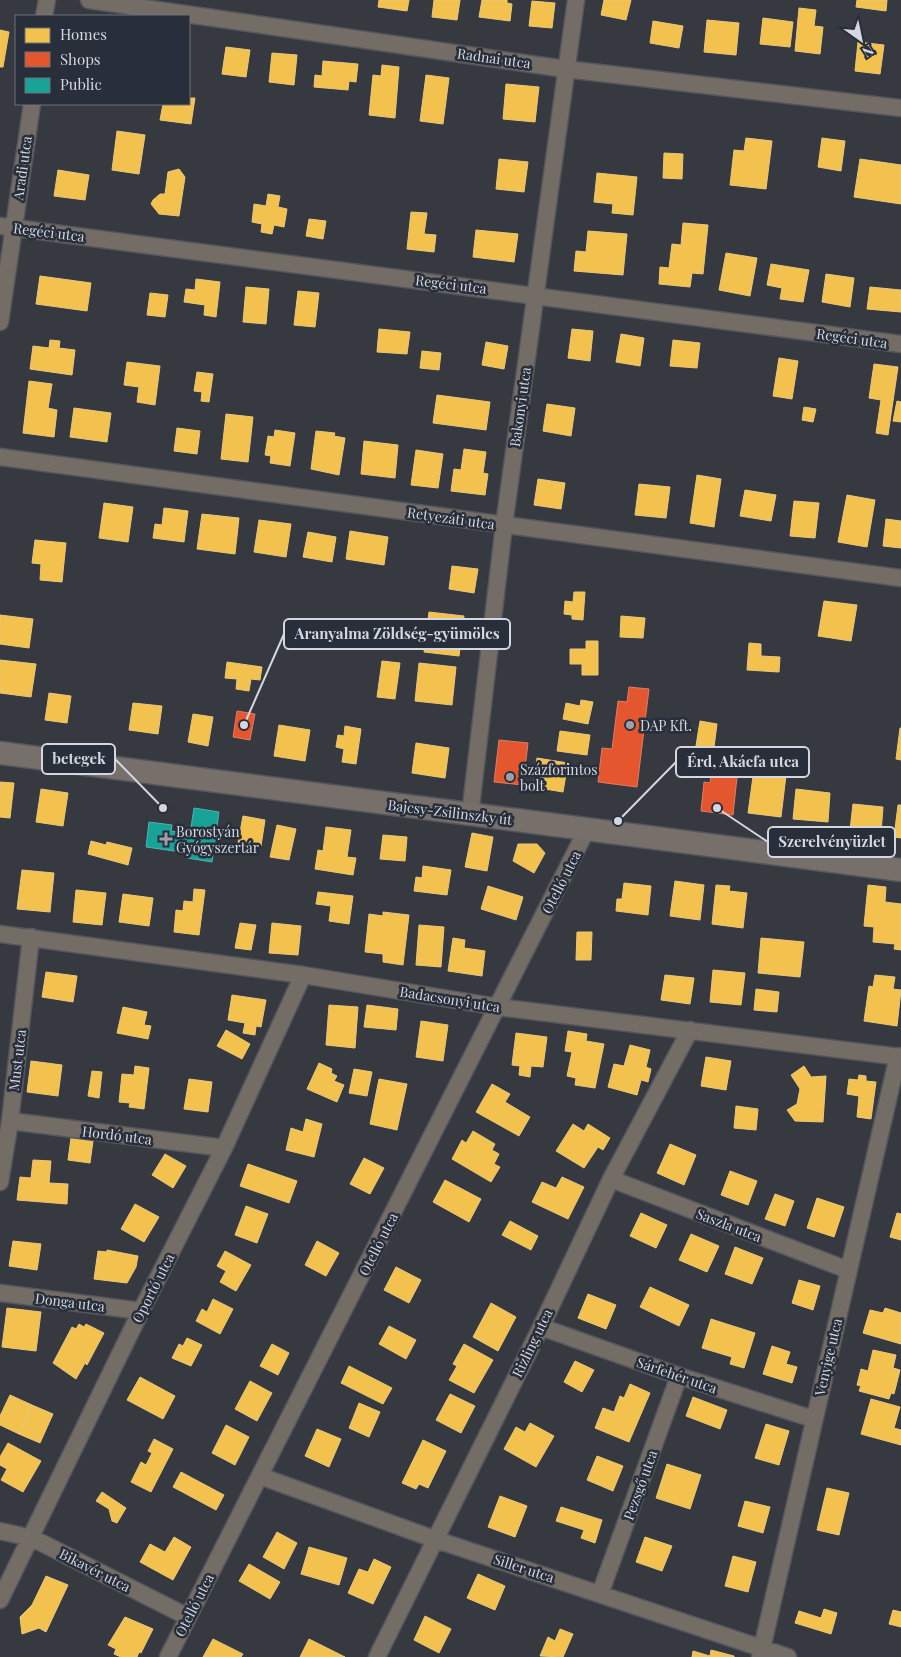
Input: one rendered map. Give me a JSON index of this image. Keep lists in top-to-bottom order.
{
  "streets": {
    "main road": ["Bajcsy-Zsilinszky út"],
    "street": [
      "Radnai utca",
      "Aradi utca",
      "Regéci utca",
      "Bakonyi utca",
      "Retyezáti utca",
      "Otelló utca",
      "Badacsonyi utca",
      "Must utca",
      "Hordó utca",
      "Saszla utca",
      "Oportó utca",
      "Donga utca",
      "Rizling utca",
      "Venyige utca",
      "Sárfehér utca",
      "Pezsgő utca",
      "Siller utca",
      "Bikavér utca"
    ]
  },
  "crossings": [
    ["Radnai utca", "Bakonyi utca"],
    ["Aradi utca", "Regéci utca"],
    ["Regéci utca", "Bakonyi utca"],
    ["Bakonyi utca", "Retyezáti utca"],
    ["Bakonyi utca", "Bajcsy-Zsilinszky út"],
    ["Bajcsy-Zsilinszky út", "Otelló utca"],
    ["Otelló utca", "Badacsonyi utca"],
    ["Otelló utca", "Siller utca"],
    ["Otelló utca", "Bikavér utca"],
    ["Badacsonyi utca", "Must utca"],
    ["Badacsonyi utca", "Oportó utca"],
    ["Badacsonyi utca", "Rizling utca"],
    ["Badacsonyi utca", "Venyige utca"],
    ["Must utca", "Hordó utca"],
    ["Hordó utca", "Oportó utca"],
    ["Saszla utca", "Rizling utca"],
    ["Saszla utca", "Venyige utca"],
    ["Oportó utca", "Donga utca"],
    ["Oportó utca", "Bikavér utca"],
    ["Rizling utca", "Sárfehér utca"],
    ["Rizling utca", "Siller utca"],
    ["Venyige utca", "Sárfehér utca"],
    ["Venyige utca", "Siller utca"],
    ["Sárfehér utca", "Pezsgő utca"],
    ["Pezsgő utca", "Siller utca"]
  ],
  "places": {
    "other": [
      "Aranyalma Zöldség-gyümölcs",
      "DAP Kft.",
      "Százforintos bolt",
      "betegek",
      "Szerelvényüzlet",
      "Érd, Akácfa utca"
    ],
    "health": ["Borostyán Gyógyszertár"]
  },
  "legend": ["Homes", "Shops", "Public"],
  "north": "bottom right"
}
